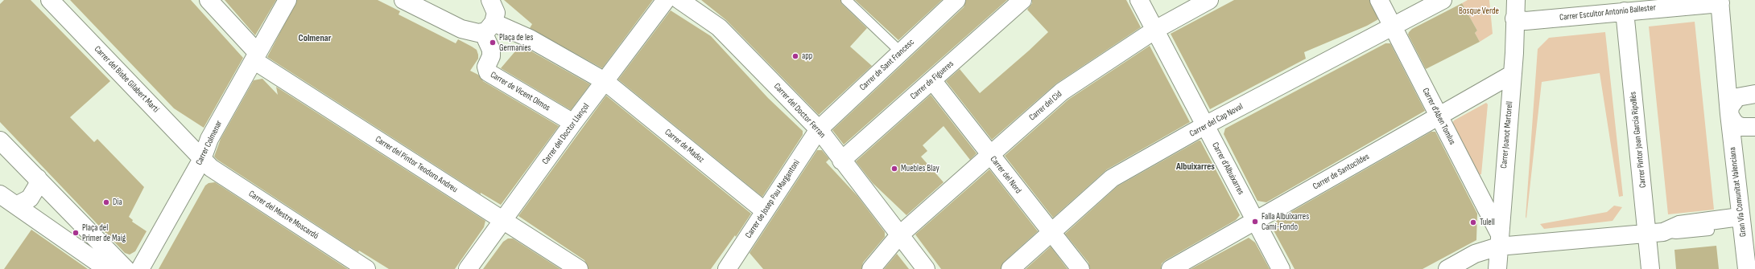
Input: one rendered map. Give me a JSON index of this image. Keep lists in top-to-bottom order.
{
  "streets": {
    "street": [
      "Carrer Escultor Antonio Ballester",
      "Carrer de Sant Francesc",
      "Carrer del Bisbe Gilabert Martí",
      "Carrer de Figueres",
      "Carrer de Vicent Olmos",
      "Carrer del Cid",
      "Carrer del Doctor Ferran",
      "Carrer d'Aben Tomlus",
      "Carrer del Cap Noval",
      "Carrer del Doctor Llançol",
      "Carrer Joanot Martorell",
      "Carrer Pintor Joan García Ripollès",
      "Carrer Colmenar",
      "Carrer de Madoz",
      "Carrer del Pintor Teodoro Andreu",
      "Carrer d'Albuixarres",
      "Carrer de Santocildes",
      "Carrer del Nord",
      "Gran Via Comunitat Valenciana",
      "Carrer de Josep Pau Margantoni",
      "Carrer del Mestre Moscardó"
    ]
  },
  "crossings": [
    ["Carrer Escultor Antonio Ballester", "Carrer Joanot Martorell"],
    ["Carrer Escultor Antonio Ballester", "Carrer Pintor Joan García Ripollès"],
    ["Carrer Escultor Antonio Ballester", "Gran Via Comunitat Valenciana"],
    ["Carrer de Sant Francesc", "Carrer del Doctor Ferran"],
    ["Carrer de Sant Francesc", "Carrer de Josep Pau Margantoni"],
    ["Carrer del Bisbe Gilabert Martí", "Carrer Colmenar"],
    ["Carrer del Bisbe Gilabert Martí", "Carrer del Mestre Moscardó"],
    ["Carrer de Figueres", "Carrer del Doctor Ferran"],
    ["Carrer de Figueres", "Carrer del Nord"],
    ["Carrer de Vicent Olmos", "Carrer del Doctor Llançol"],
    ["Carrer del Cid", "Carrer del Doctor Ferran"],
    ["Carrer del Cid", "Carrer d'Albuixarres"],
    ["Carrer del Cid", "Carrer del Nord"],
    ["Carrer del Doctor Ferran", "Carrer de Josep Pau Margantoni"],
    ["Carrer d'Aben Tomlus", "Carrer del Cap Noval"],
    ["Carrer d'Aben Tomlus", "Carrer Joanot Martorell"],
    ["Carrer d'Aben Tomlus", "Carrer de Santocildes"],
    ["Carrer del Cap Noval", "Carrer d'Albuixarres"],
    ["Carrer del Cap Noval", "Carrer del Nord"],
    ["Carrer del Doctor Llançol", "Carrer de Madoz"],
    ["Carrer del Doctor Llançol", "Carrer del Pintor Teodoro Andreu"],
    ["Carrer Joanot Martorell", "Carrer de Santocildes"],
    ["Carrer Colmenar", "Carrer del Pintor Teodoro Andreu"],
    ["Carrer Colmenar", "Carrer del Mestre Moscardó"],
    ["Carrer de Madoz", "Carrer de Josep Pau Margantoni"],
    ["Carrer d'Albuixarres", "Carrer de Santocildes"]
  ],
  "districts": ["Colmenar", "Albuixarres"],
  "parks": ["Bosque Verde"],
  "places": [
    "Plaça de les Germanies",
    "app",
    "Muebles Blay",
    "Dia",
    "Falla Albuixarres Camí-Fondo",
    "Tulell",
    "Plaça del Primer de Maig"
  ]
}
